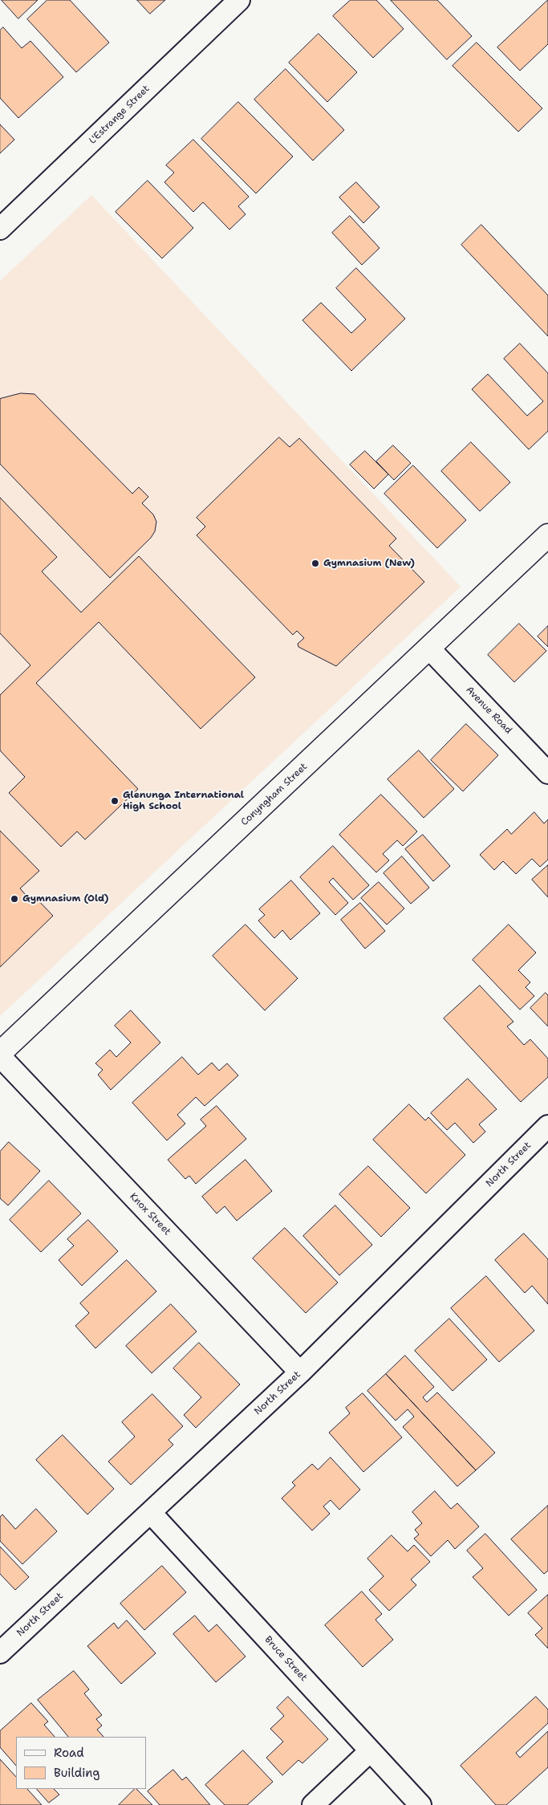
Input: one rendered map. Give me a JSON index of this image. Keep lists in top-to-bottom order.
{
  "streets": {
    "street": [
      "L'Estrange Street",
      "Avenue Road",
      "Conyngham Street",
      "North Street",
      "Knox Street",
      "Bruce Street"
    ]
  },
  "crossings": [
    ["Avenue Road", "Conyngham Street"],
    ["Conyngham Street", "Knox Street"],
    ["North Street", "Knox Street"],
    ["North Street", "Bruce Street"]
  ],
  "places": ["Gymnasium (New)", "Glenunga International High School", "Gymnasium (Old)"],
  "legend": ["Road", "Building"]
}
